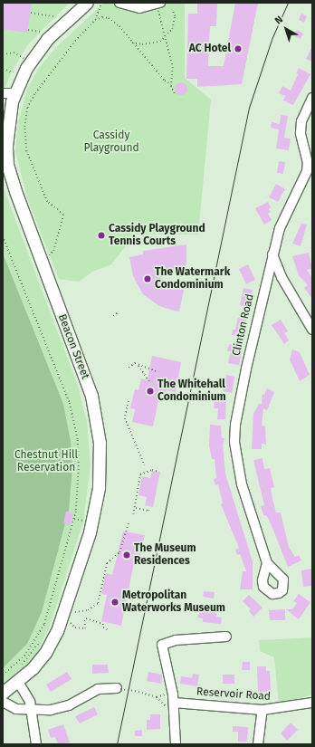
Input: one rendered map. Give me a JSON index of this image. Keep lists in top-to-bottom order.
{
  "streets": {
    "main road": ["Beacon Street"],
    "street": ["Clinton Road", "Reservoir Road"]
  },
  "parks": ["Cassidy Playground", "Chestnut Hill Reservation"],
  "places": [
    "AC Hotel",
    "Cassidy Playground Tennis Courts",
    "The Watermark Condominium",
    "The Whitehall Condominium",
    "The Museum Residences",
    "Metropolitan Waterworks Museum"
  ],
  "north": "top left"
}
